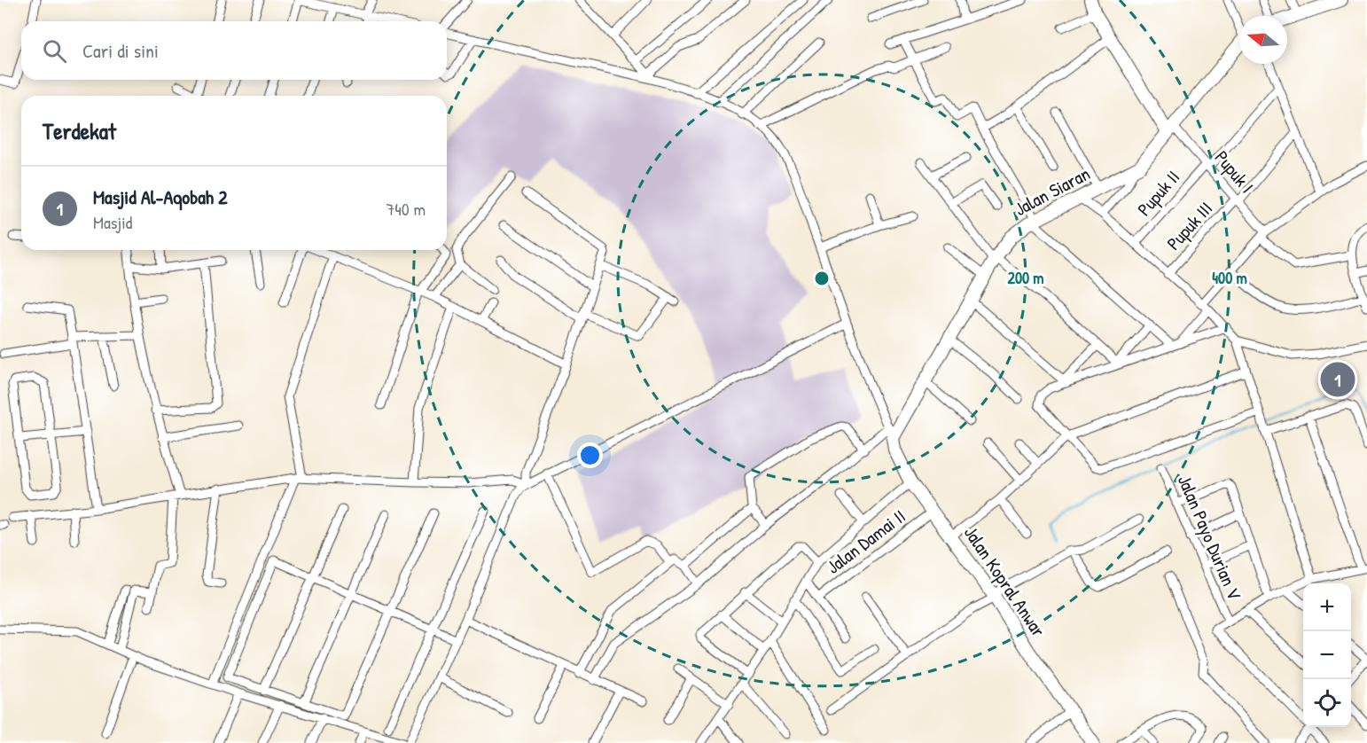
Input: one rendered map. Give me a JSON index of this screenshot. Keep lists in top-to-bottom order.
{
  "streets": {
    "street": [
      "Pupuk I",
      "Jalan Siaran",
      "Pupuk II",
      "Pupuk III",
      "Jalan Payo Durian V",
      "Jalan Damai II",
      "Jalan Kopral Anwar"
    ]
  },
  "crossings": [
    ["Pupuk I", "Jalan Siaran"],
    ["Pupuk I", "Pupuk II"],
    ["Pupuk I", "Pupuk III"],
    ["Jalan Siaran", "Jalan Kopral Anwar"],
    ["Jalan Damai II", "Jalan Kopral Anwar"]
  ],
  "north": "left",
  "page": {
    "search": "Cari di sini",
    "heading": "Terdekat",
    "list": [
      {
        "mark": "1",
        "name": "Masjid Al-Aqobah 2",
        "note": "Masjid",
        "value": "740 m"
      }
    ],
    "pins": "1",
    "map_buttons": ["+", "−"]
  },
  "rings": ["200 m", "400 m"]
}
